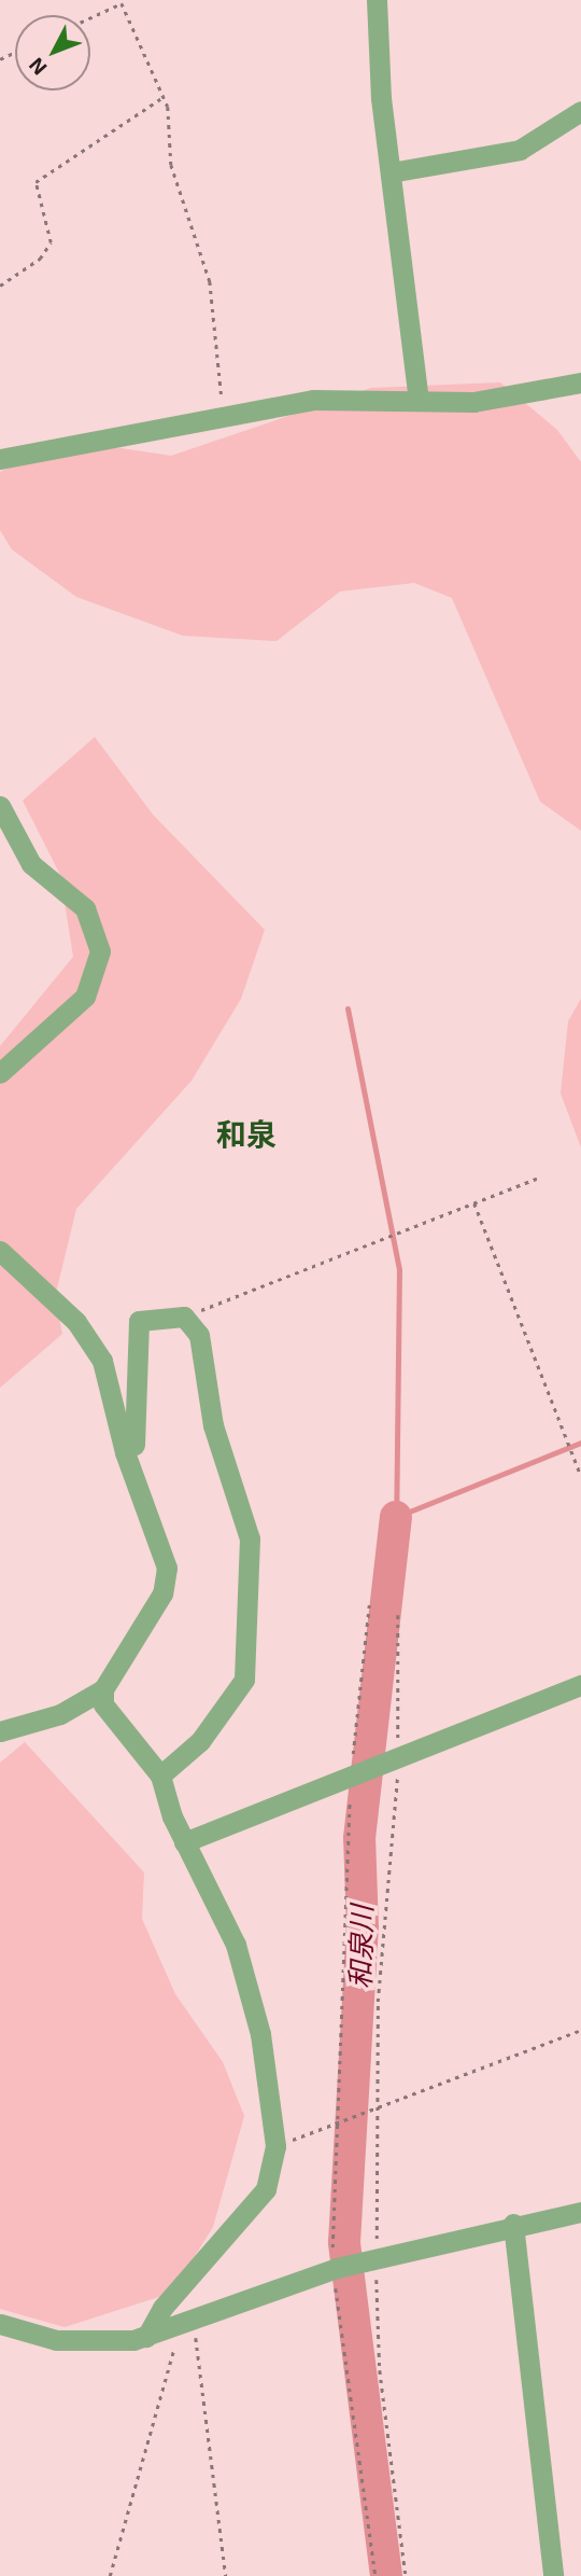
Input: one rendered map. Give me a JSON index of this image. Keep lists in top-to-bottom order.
{
  "districts": ["和泉"],
  "water": ["和泉川"],
  "north": "bottom left"
}
